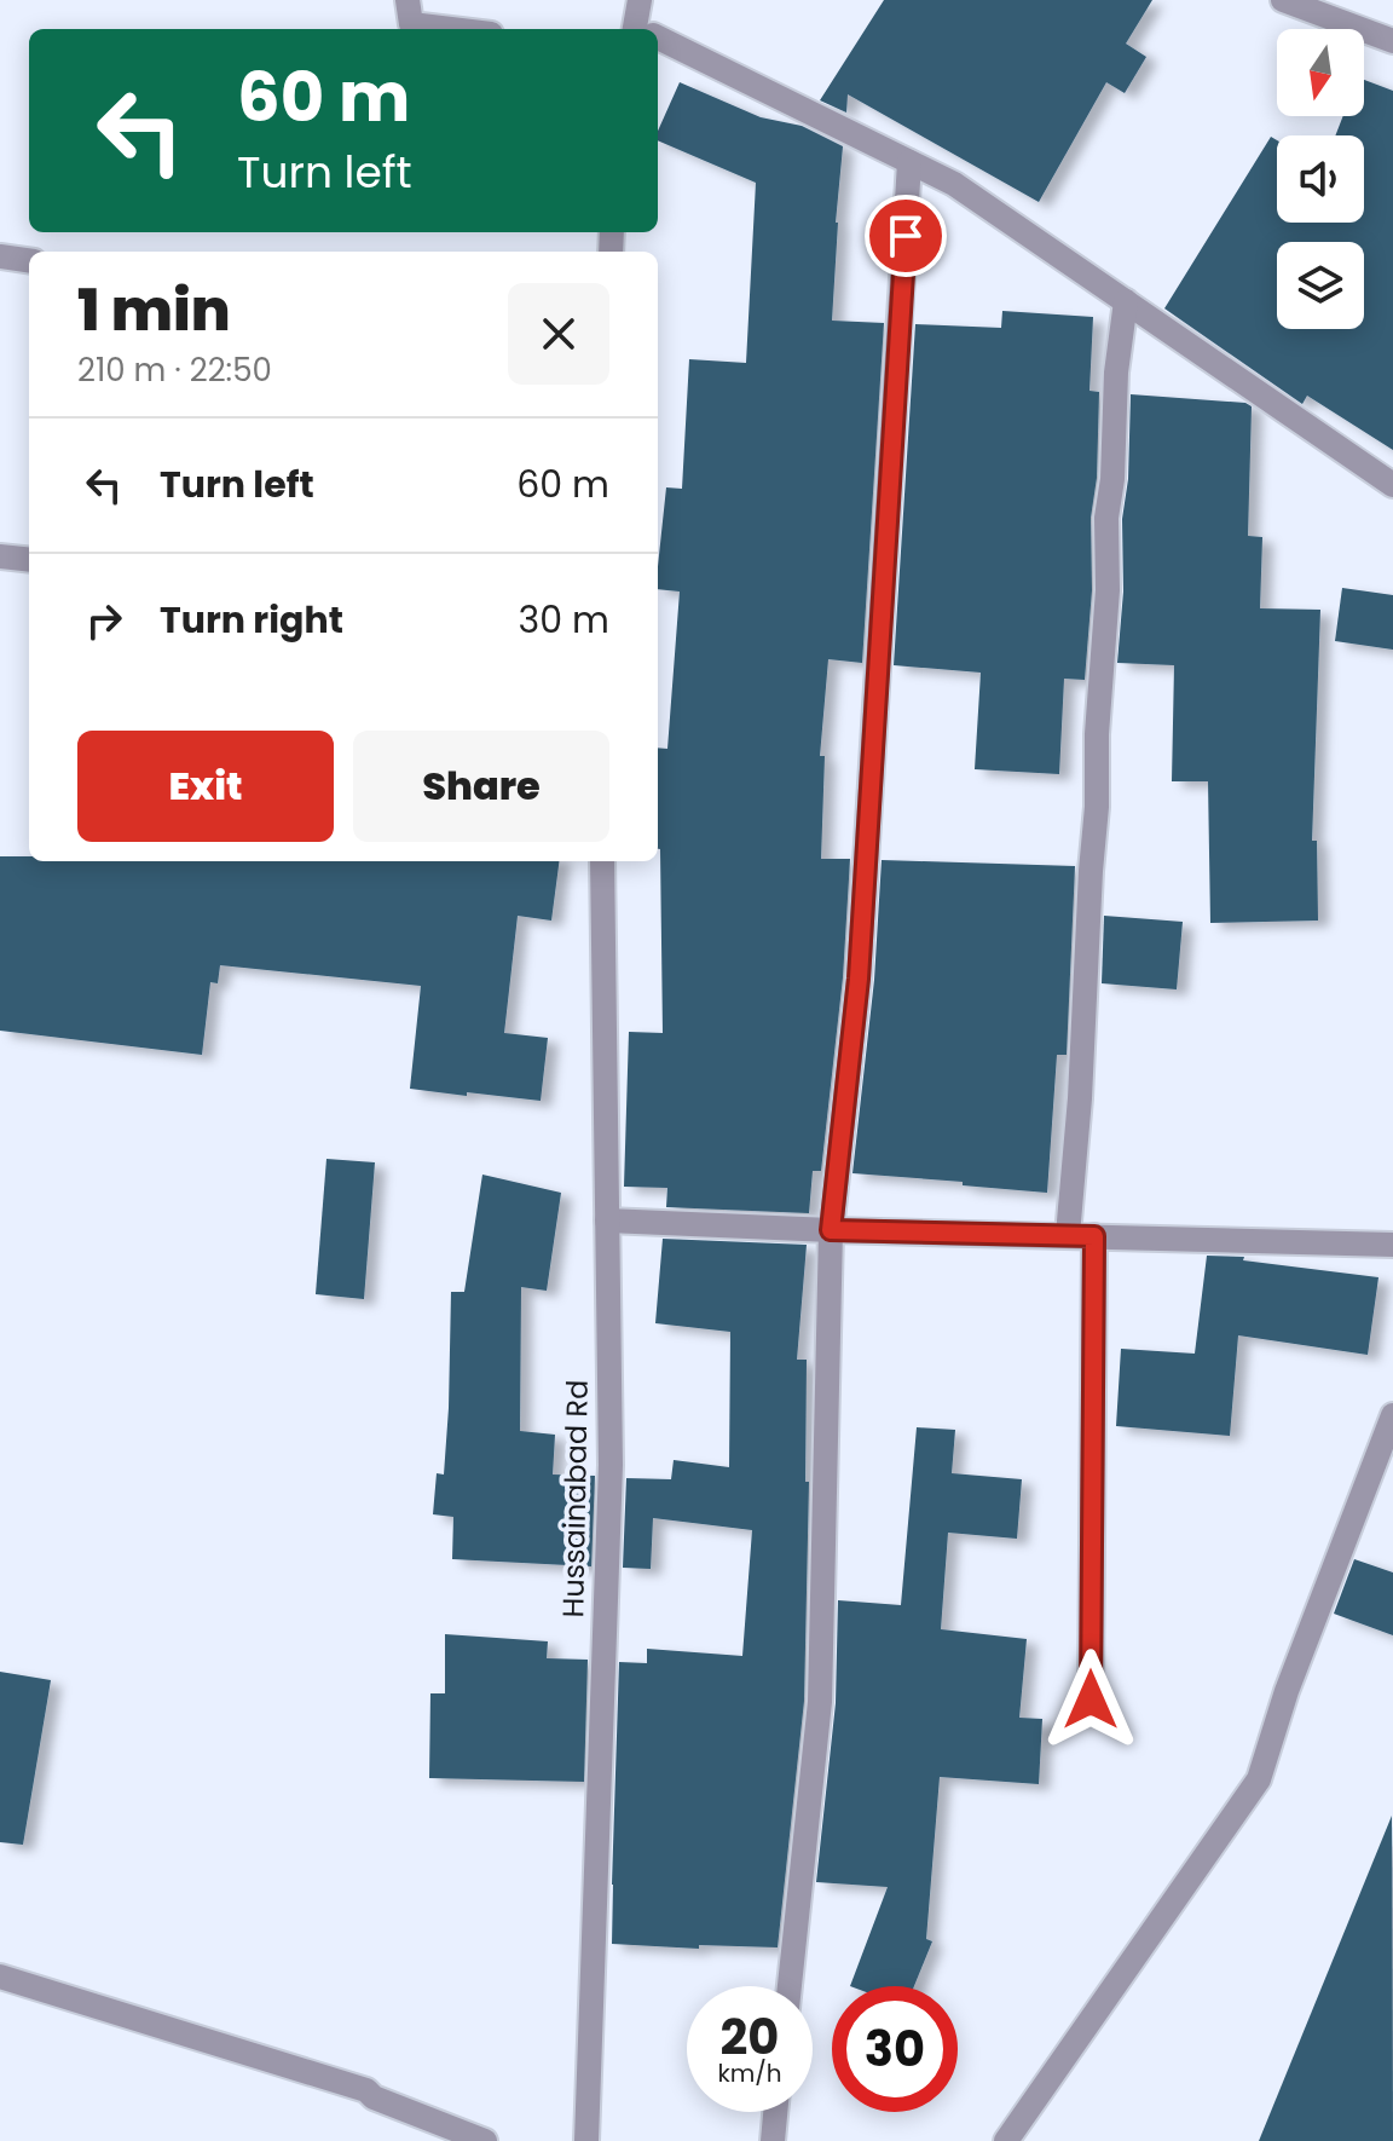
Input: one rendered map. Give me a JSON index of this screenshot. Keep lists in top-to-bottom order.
{
  "streets": {
    "street": ["Hussainabad Rd"]
  },
  "north": "bottom",
  "page": {
    "turn": ["60 m", "Turn left"],
    "heading": ["1 min", "210 m · 22:50"],
    "list": [
      {
        "name": "Turn left",
        "value": "60 m"
      },
      {
        "name": "Turn right",
        "value": "30 m"
      }
    ],
    "buttons": ["Exit", "Share"],
    "speed": "20 km/h",
    "limit": "30"
  }
}
